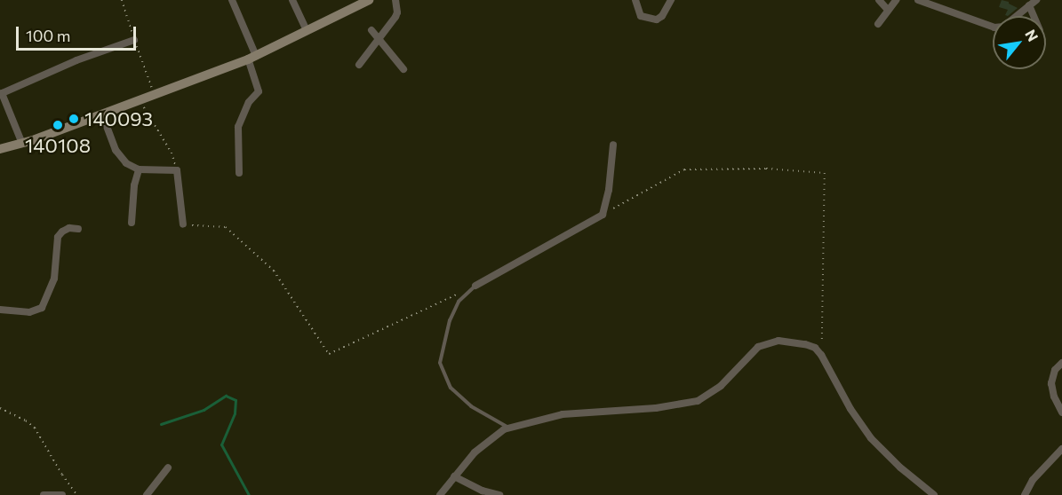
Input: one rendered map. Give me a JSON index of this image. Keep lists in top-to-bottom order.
{
  "places": ["140093", "140108"],
  "scale_bar": "100 m",
  "north": "top right"
}
